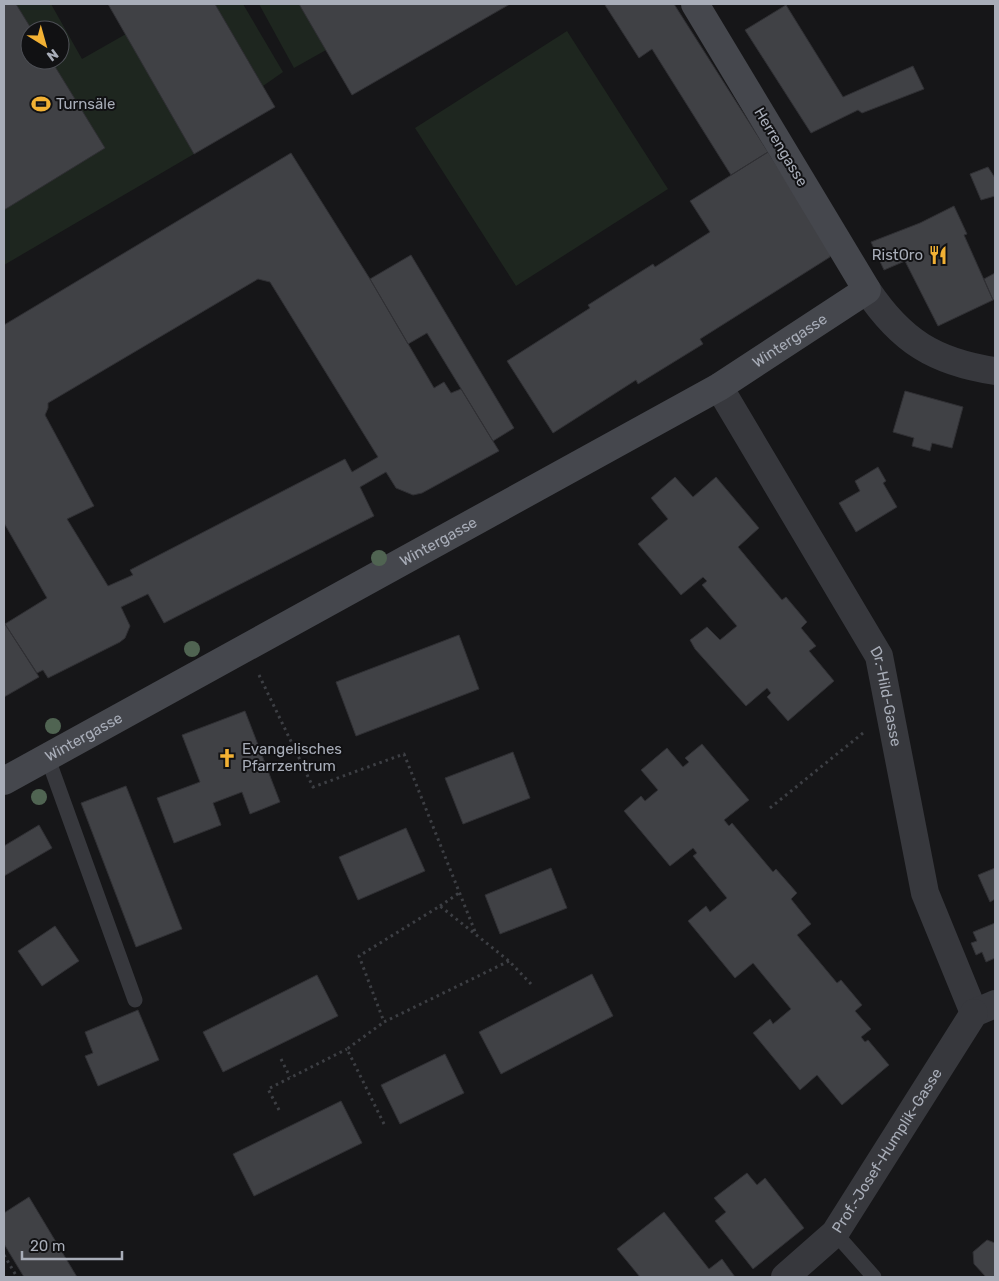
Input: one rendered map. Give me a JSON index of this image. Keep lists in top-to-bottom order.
{
  "streets": {
    "street": [
      "Herrengasse",
      "Wintergasse",
      "Dr.-Hild-Gasse",
      "Prof.-Josef-Humplik-Gasse"
    ]
  },
  "crossings": [
    ["Herrengasse", "Wintergasse"],
    ["Wintergasse", "Dr.-Hild-Gasse"],
    ["Dr.-Hild-Gasse", "Prof.-Josef-Humplik-Gasse"]
  ],
  "places": {
    "sports": ["Turnsäle"],
    "restaurant": ["RistOro"],
    "church": ["Evangelisches Pfarrzentrum"]
  },
  "scale_bar": "20 m",
  "north": "bottom right"
}
